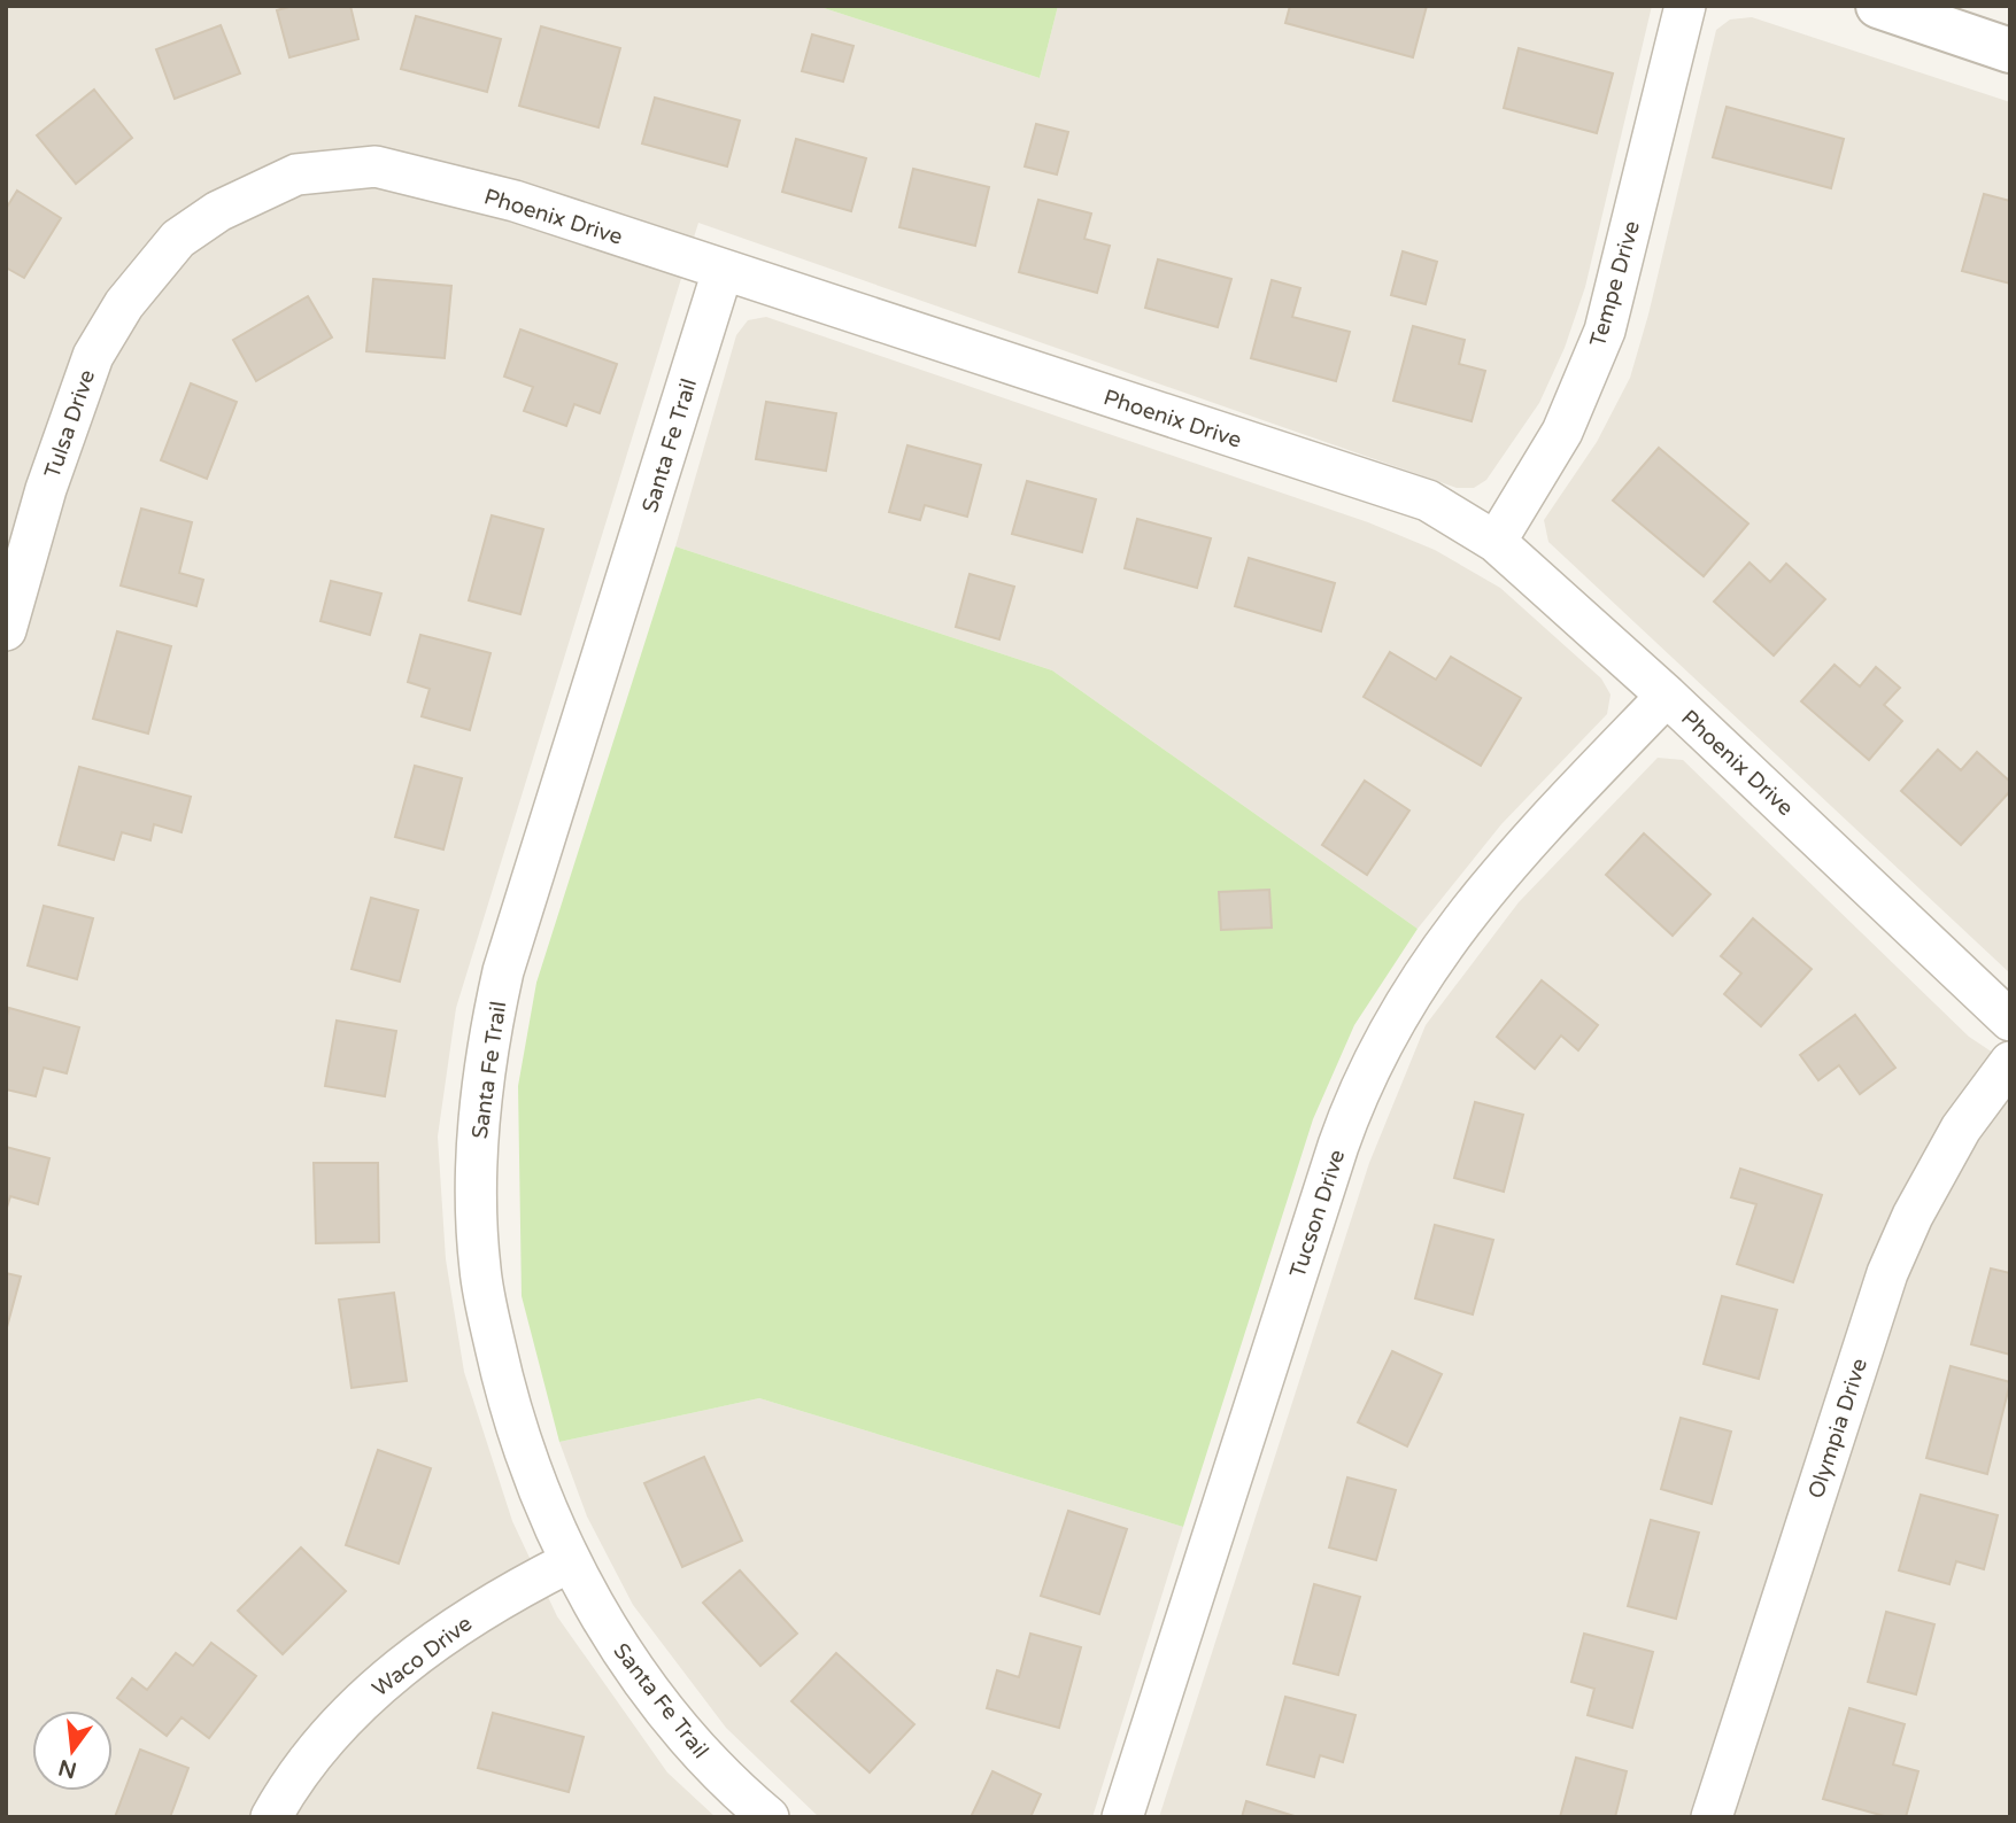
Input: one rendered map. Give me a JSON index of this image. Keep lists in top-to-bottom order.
{
  "streets": {
    "street": [
      "Phoenix Drive",
      "Tempe Drive",
      "Tulsa Drive",
      "Santa Fe Trail",
      "Tucson Drive",
      "Olympia Drive",
      "Waco Drive"
    ]
  },
  "crossings": [
    ["Phoenix Drive", "Tempe Drive"],
    ["Phoenix Drive", "Tulsa Drive"],
    ["Phoenix Drive", "Santa Fe Trail"],
    ["Phoenix Drive", "Tucson Drive"],
    ["Santa Fe Trail", "Waco Drive"]
  ],
  "north": "bottom"
}
